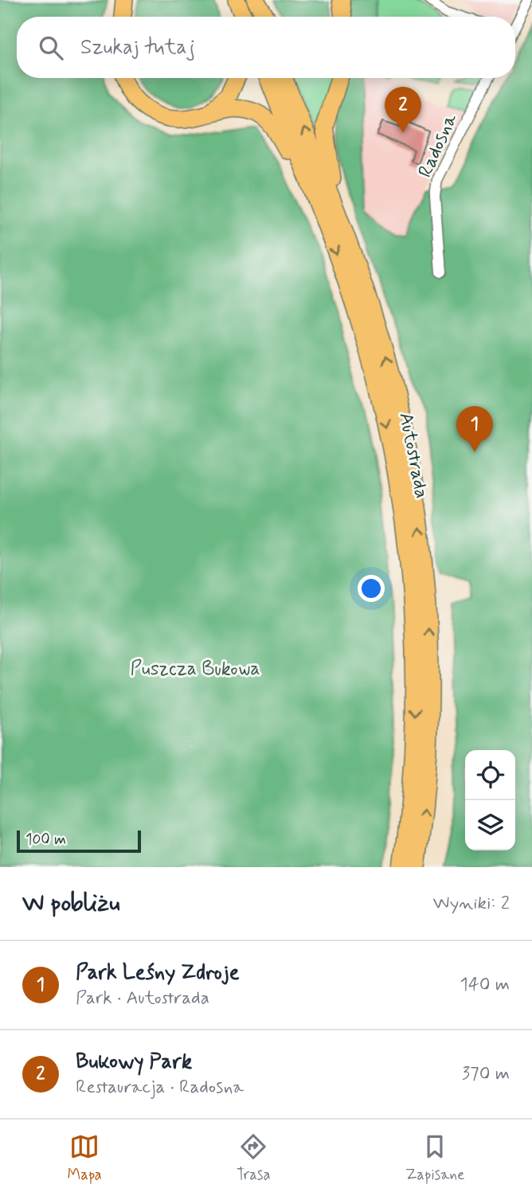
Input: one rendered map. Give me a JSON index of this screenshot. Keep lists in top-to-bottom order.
{
  "streets": {
    "highway": ["Autostrada"],
    "street": ["Radosna"]
  },
  "parks": ["Puszcza Bukowa"],
  "scale_bar": "100 m",
  "page": {
    "search": "Szukaj tutaj",
    "pins": ["2", "1"],
    "scale": "100 m",
    "heading": ["W pobliżu", "Wyniki: 2"],
    "list": [
      {
        "mark": "1",
        "name": "Park Leśny Zdroje",
        "note": "Park · Autostrada",
        "value": "140 m"
      },
      {
        "mark": "2",
        "name": "Bukowy Park",
        "note": "Restauracja · Radosna",
        "value": "370 m"
      }
    ],
    "nav": ["Mapa", "Trasa", "Zapisane"]
  }
}
